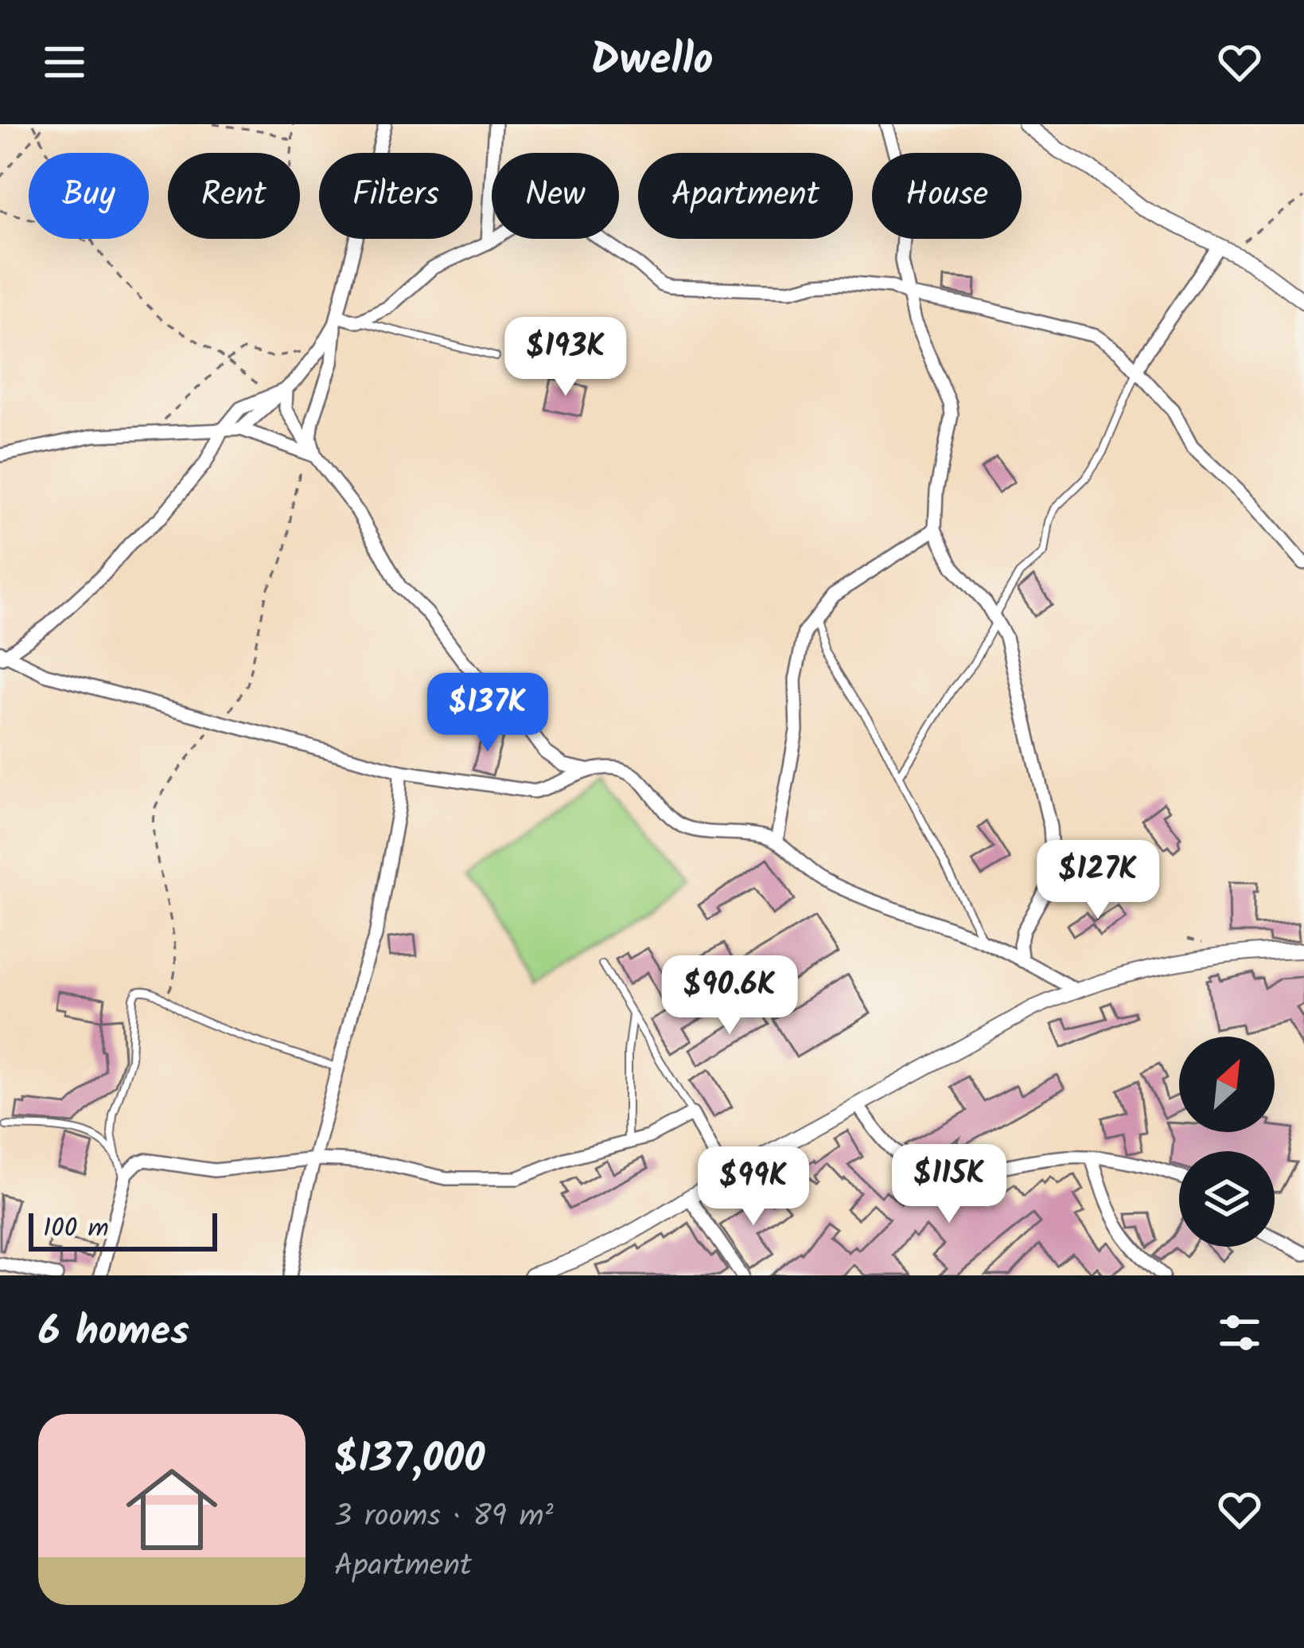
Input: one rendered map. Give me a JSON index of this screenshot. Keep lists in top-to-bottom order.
{
  "scale_bar": "100 m",
  "north": "top right",
  "page": {
    "header": "Dwello",
    "chip": [
      "Buy",
      "Rent",
      "Filters",
      "New",
      "Apartment",
      "House"
    ],
    "price": [
      "$193K",
      "$137K",
      "$127K",
      "$90.6K",
      "$115K",
      "$99K"
    ],
    "scale": "100 m",
    "heading": "6 homes",
    "list": [
      {
        "name": "$137,000",
        "note": "3 rooms · 89 m² · Apartment"
      }
    ]
  }
}
